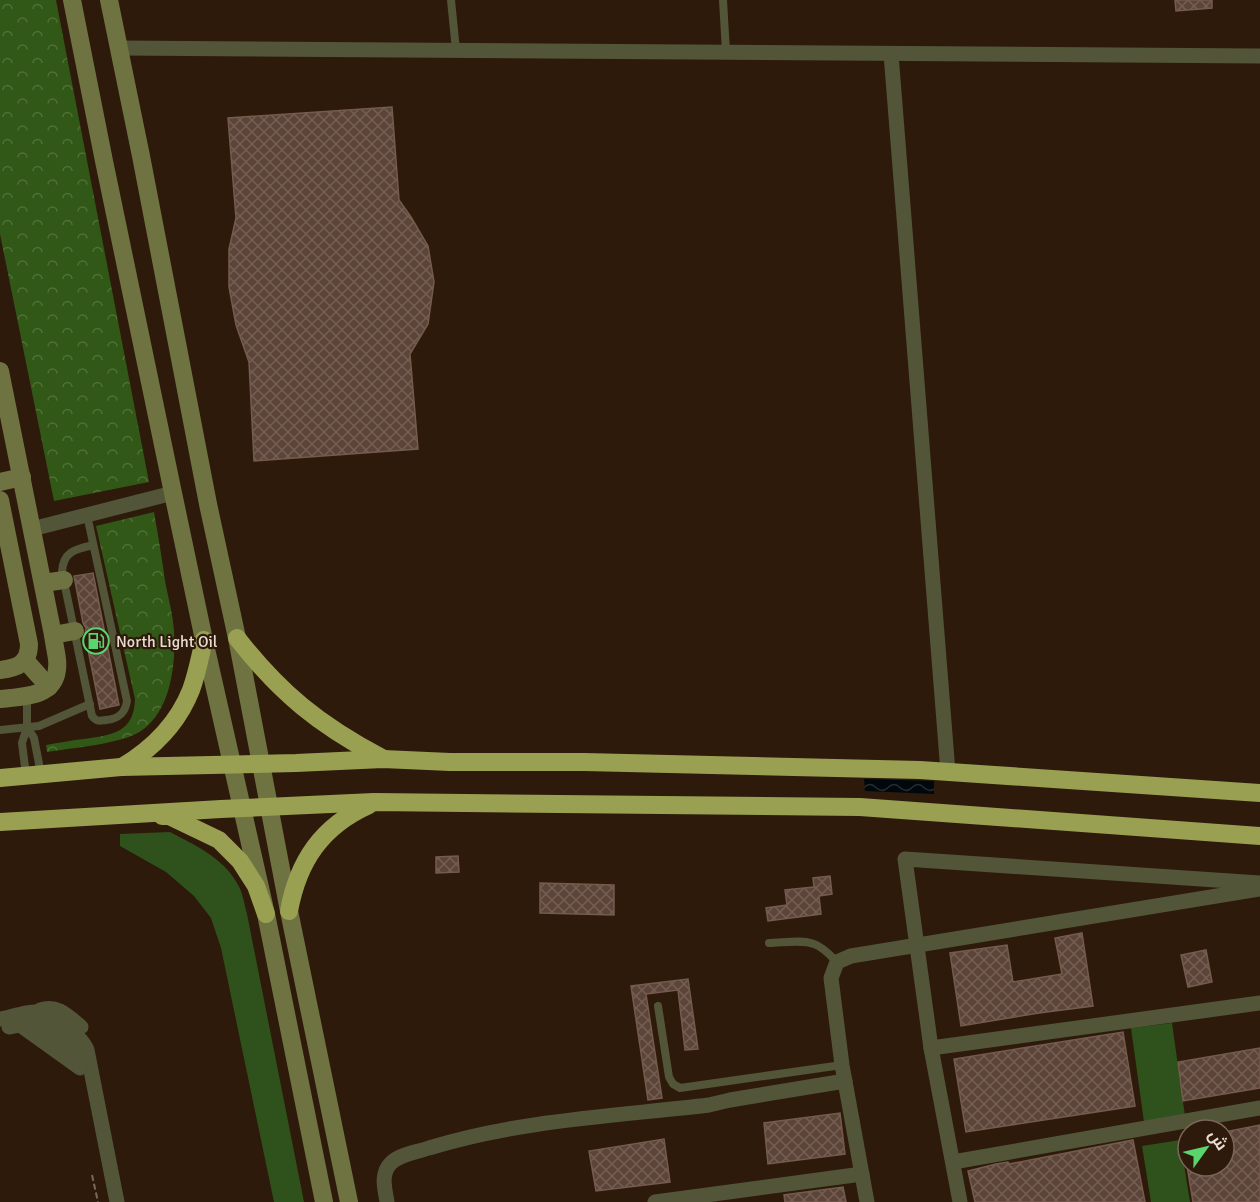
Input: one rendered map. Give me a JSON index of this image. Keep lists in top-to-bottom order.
{
  "places": {
    "fuel station": ["North Light Oil"]
  },
  "north": "top right"
}
